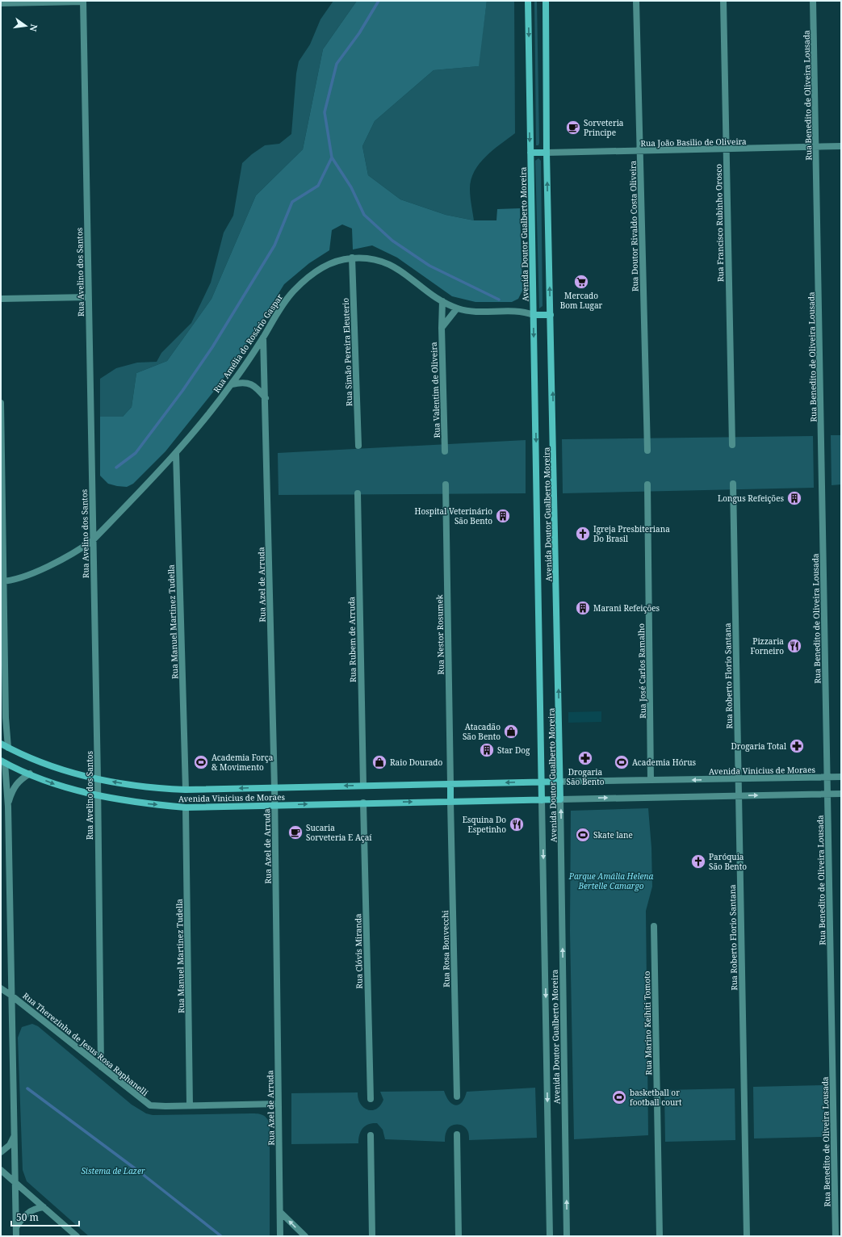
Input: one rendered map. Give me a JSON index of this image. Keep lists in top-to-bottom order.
{
  "streets": {
    "main road": ["Avenida Doutor Gualberto Moreira", "Avenida Vinicius de Moraes"],
    "street": [
      "Rua Benedito de Oliveira Lousada",
      "Rua João Basilio de Oliveira",
      "Rua Francisco Rubinho Orosco",
      "Rua Doutor Rivaldo Costa Oliveira",
      "Rua Avelino dos Santos",
      "Rua Amélia do Rosário Gaspar",
      "Rua Simão Pereira Eleuterio",
      "Rua Valentim de Oliveira",
      "Rua Azel de Arruda",
      "Rua Manuel Martinez Tudella",
      "Rua Nestor Rosumek",
      "Rua Rubem de Arruda",
      "Rua José Carlos Ramalho",
      "Rua Roberto Florio Santana",
      "Rua Rosa Bonvecchi",
      "Rua Clóvis Miranda",
      "Rua Marino Keihiti Tomoto",
      "Rua Therezinha de Jesus Rosa Raphanelli"
    ]
  },
  "crossings": [
    ["Rua Benedito de Oliveira Lousada", "Rua João Basilio de Oliveira"],
    ["Rua Benedito de Oliveira Lousada", "Avenida Vinicius de Moraes"],
    ["Rua João Basilio de Oliveira", "Rua Francisco Rubinho Orosco"],
    ["Rua João Basilio de Oliveira", "Rua Doutor Rivaldo Costa Oliveira"],
    ["Rua João Basilio de Oliveira", "Avenida Doutor Gualberto Moreira"],
    ["Avenida Doutor Gualberto Moreira", "Rua Amélia do Rosário Gaspar"],
    ["Avenida Doutor Gualberto Moreira", "Avenida Vinicius de Moraes"],
    ["Rua Avelino dos Santos", "Rua Amélia do Rosário Gaspar"],
    ["Rua Avelino dos Santos", "Avenida Vinicius de Moraes"],
    ["Rua Avelino dos Santos", "Rua Therezinha de Jesus Rosa Raphanelli"],
    ["Rua Amélia do Rosário Gaspar", "Rua Simão Pereira Eleuterio"],
    ["Rua Amélia do Rosário Gaspar", "Rua Valentim de Oliveira"],
    ["Rua Amélia do Rosário Gaspar", "Rua Azel de Arruda"],
    ["Rua Amélia do Rosário Gaspar", "Rua Manuel Martinez Tudella"],
    ["Rua Azel de Arruda", "Avenida Vinicius de Moraes"],
    ["Rua Azel de Arruda", "Rua Therezinha de Jesus Rosa Raphanelli"],
    ["Rua Manuel Martinez Tudella", "Avenida Vinicius de Moraes"],
    ["Rua Manuel Martinez Tudella", "Rua Therezinha de Jesus Rosa Raphanelli"],
    ["Rua Nestor Rosumek", "Avenida Vinicius de Moraes"],
    ["Rua Rubem de Arruda", "Avenida Vinicius de Moraes"],
    ["Rua José Carlos Ramalho", "Avenida Vinicius de Moraes"],
    ["Rua Roberto Florio Santana", "Avenida Vinicius de Moraes"],
    ["Avenida Vinicius de Moraes", "Rua Rosa Bonvecchi"],
    ["Avenida Vinicius de Moraes", "Rua Clóvis Miranda"]
  ],
  "parks": ["Parque Amália Helena Bertelle Camargo", "Sistema de Lazer"],
  "places": {
    "cafe": ["Sorveteria Principe", "Sucaria Sorveteria E Açaí"],
    "supermarket": ["Mercado Bom Lugar"],
    "building": [
      "Longus Refeições",
      "Hospital Veterinário São Bento",
      "Marani Refeições",
      "Star Dog"
    ],
    "church": ["Igreja Presbiteriana Do Brasil", "Paróquia São Bento"],
    "restaurant": ["Pizzaria Forneiro", "Esquina Do Espetinho"],
    "shop": ["Atacadão São Bento", "Raio Dourado"],
    "pharmacy": ["Drogaria Total", "Drogaria São Bento"],
    "sports": [
      "Academia Força & Movimento",
      "Academia Hórus",
      "Skate lane",
      "basketball or football court"
    ]
  },
  "scale_bar": "50 m",
  "north": "right"
}
